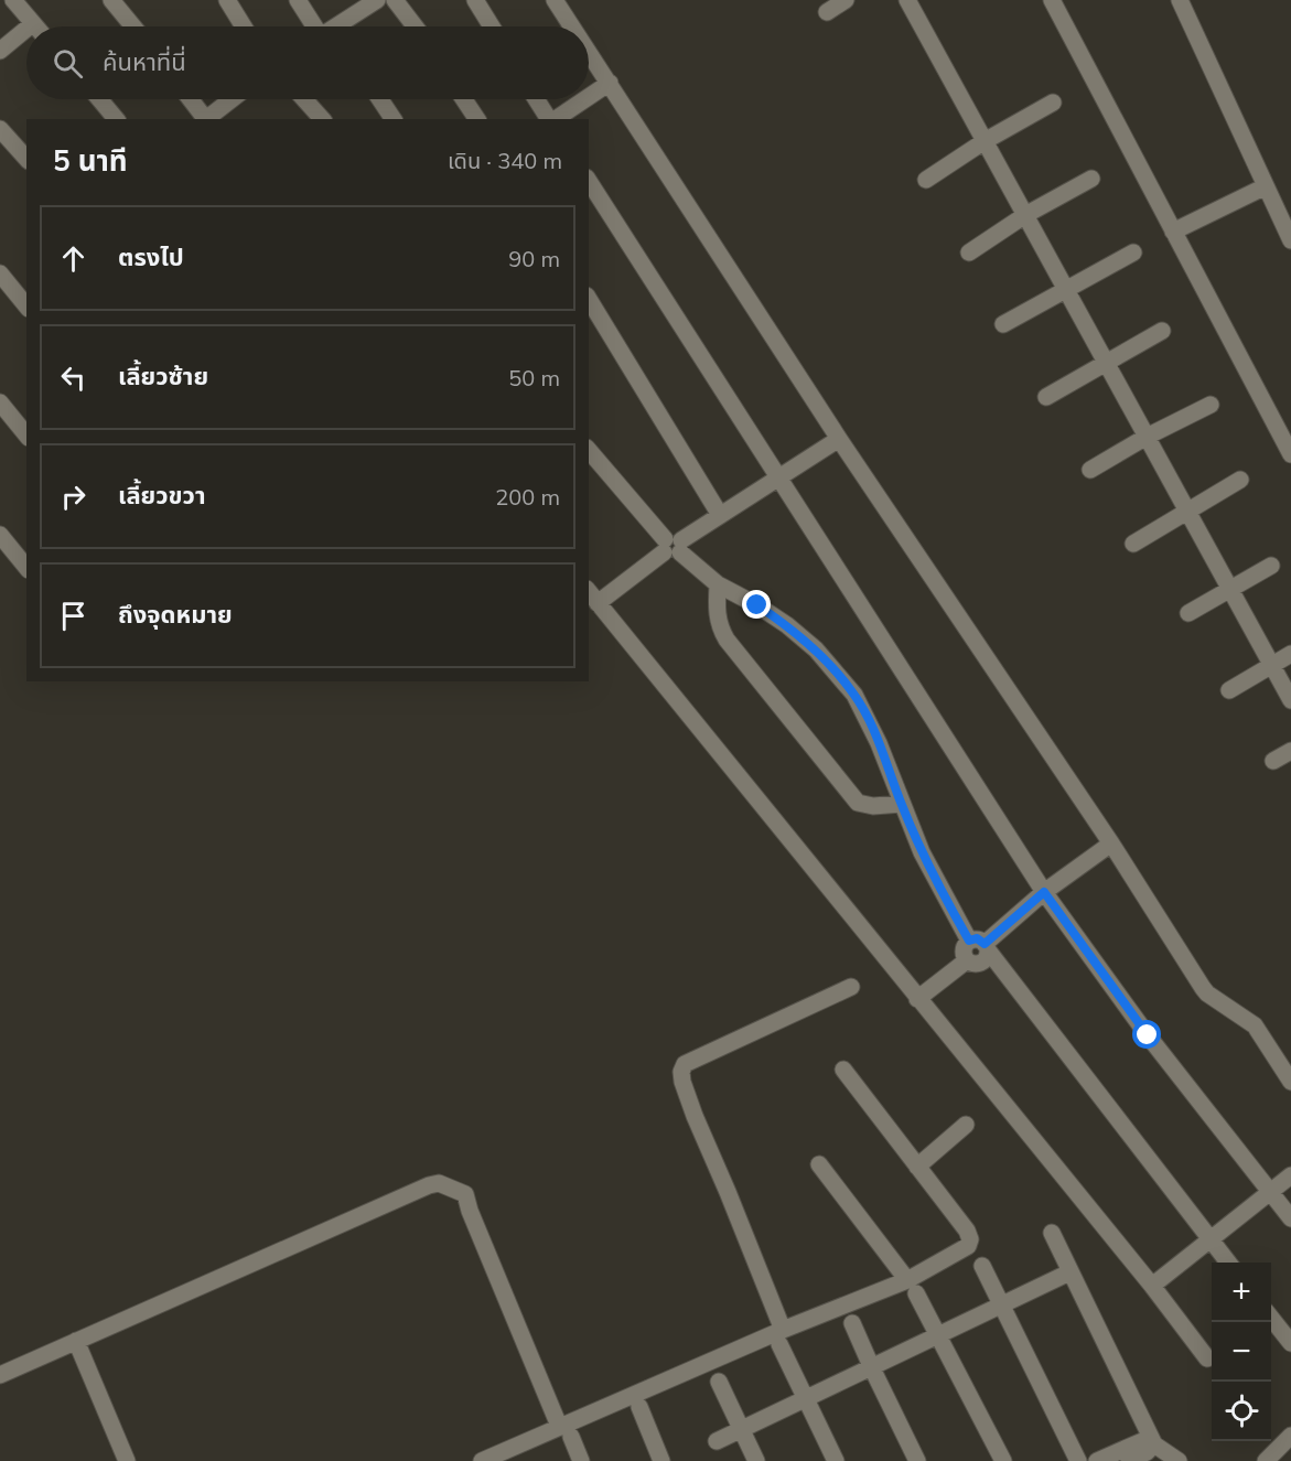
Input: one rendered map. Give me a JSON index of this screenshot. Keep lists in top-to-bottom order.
{
  "page": {
    "search": "ค้นหาที่นี่",
    "heading": ["5 นาที", "เดิน · 340 m"],
    "list": [
      ["ตรงไป", "90 m"],
      ["เลี้ยวซ้าย", "50 m"],
      ["เลี้ยวขวา", "200 m"],
      "ถึงจุดหมาย"
    ],
    "map_buttons": ["+", "−"]
  }
}
